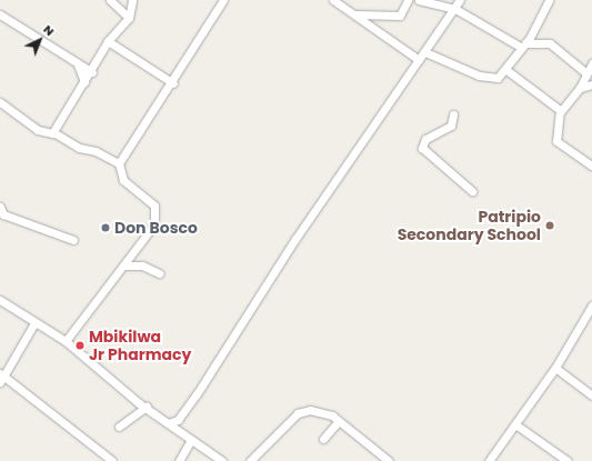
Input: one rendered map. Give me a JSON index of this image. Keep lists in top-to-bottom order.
{
  "places": ["Patripio Secondary School", "Don Bosco", "Mbikilwa Jr Pharmacy"],
  "north": "top right"
}
